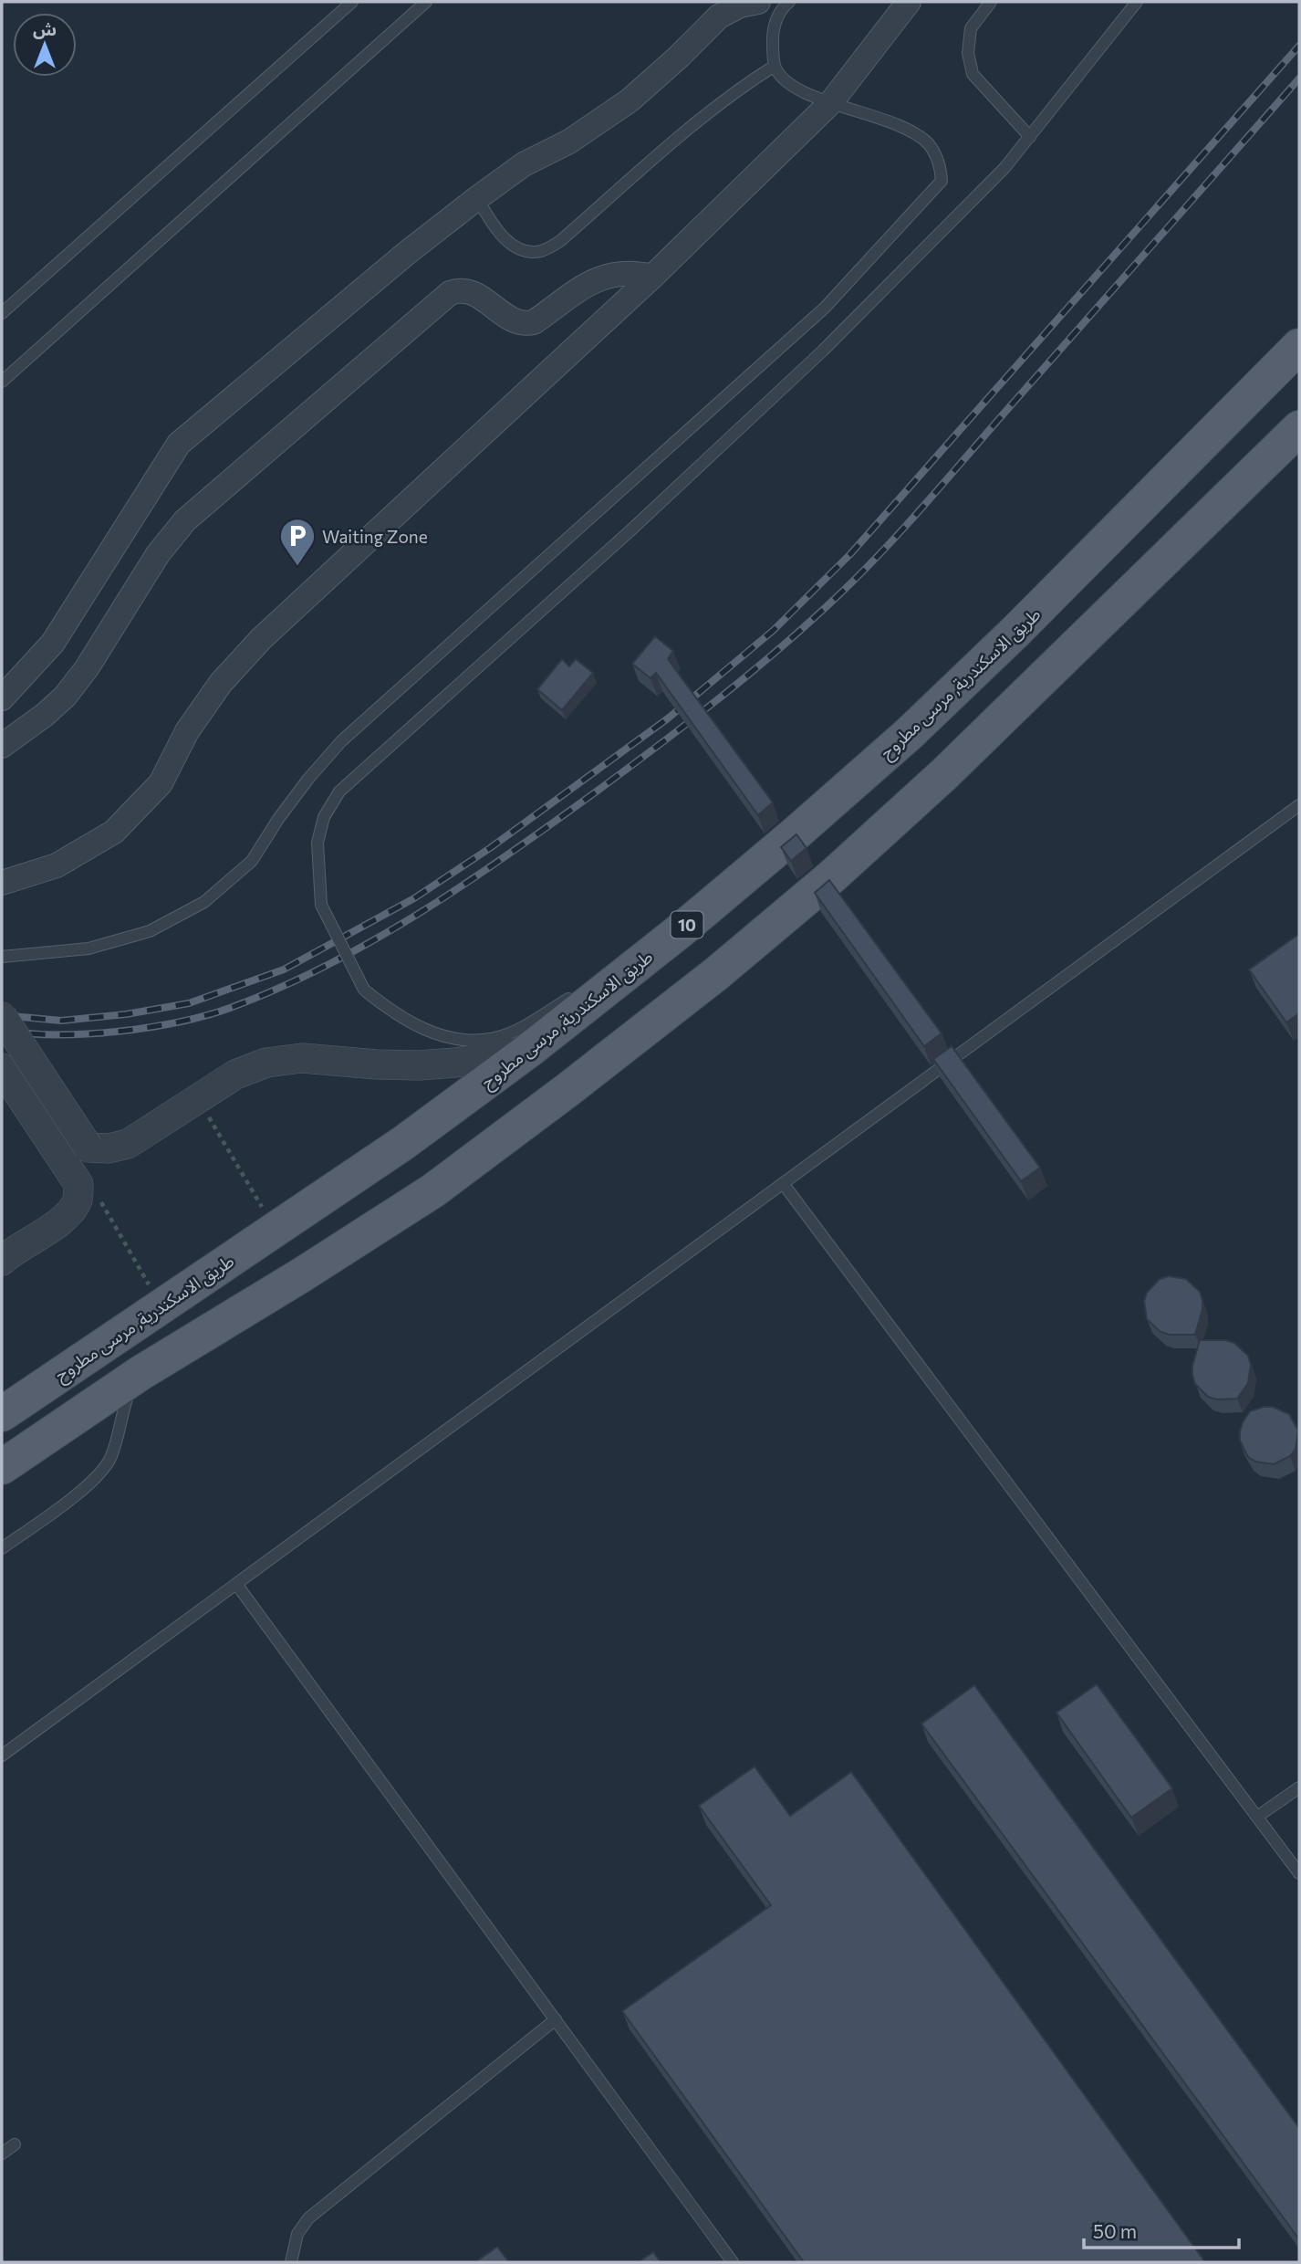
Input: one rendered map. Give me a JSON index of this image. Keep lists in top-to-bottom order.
{
  "streets": {
    "main road": ["طريق الاسكندرية, مرسى مطروح", "10"]
  },
  "places": {
    "parking": ["Waiting Zone"]
  },
  "scale_bar": "50 m",
  "north": "top"
}
